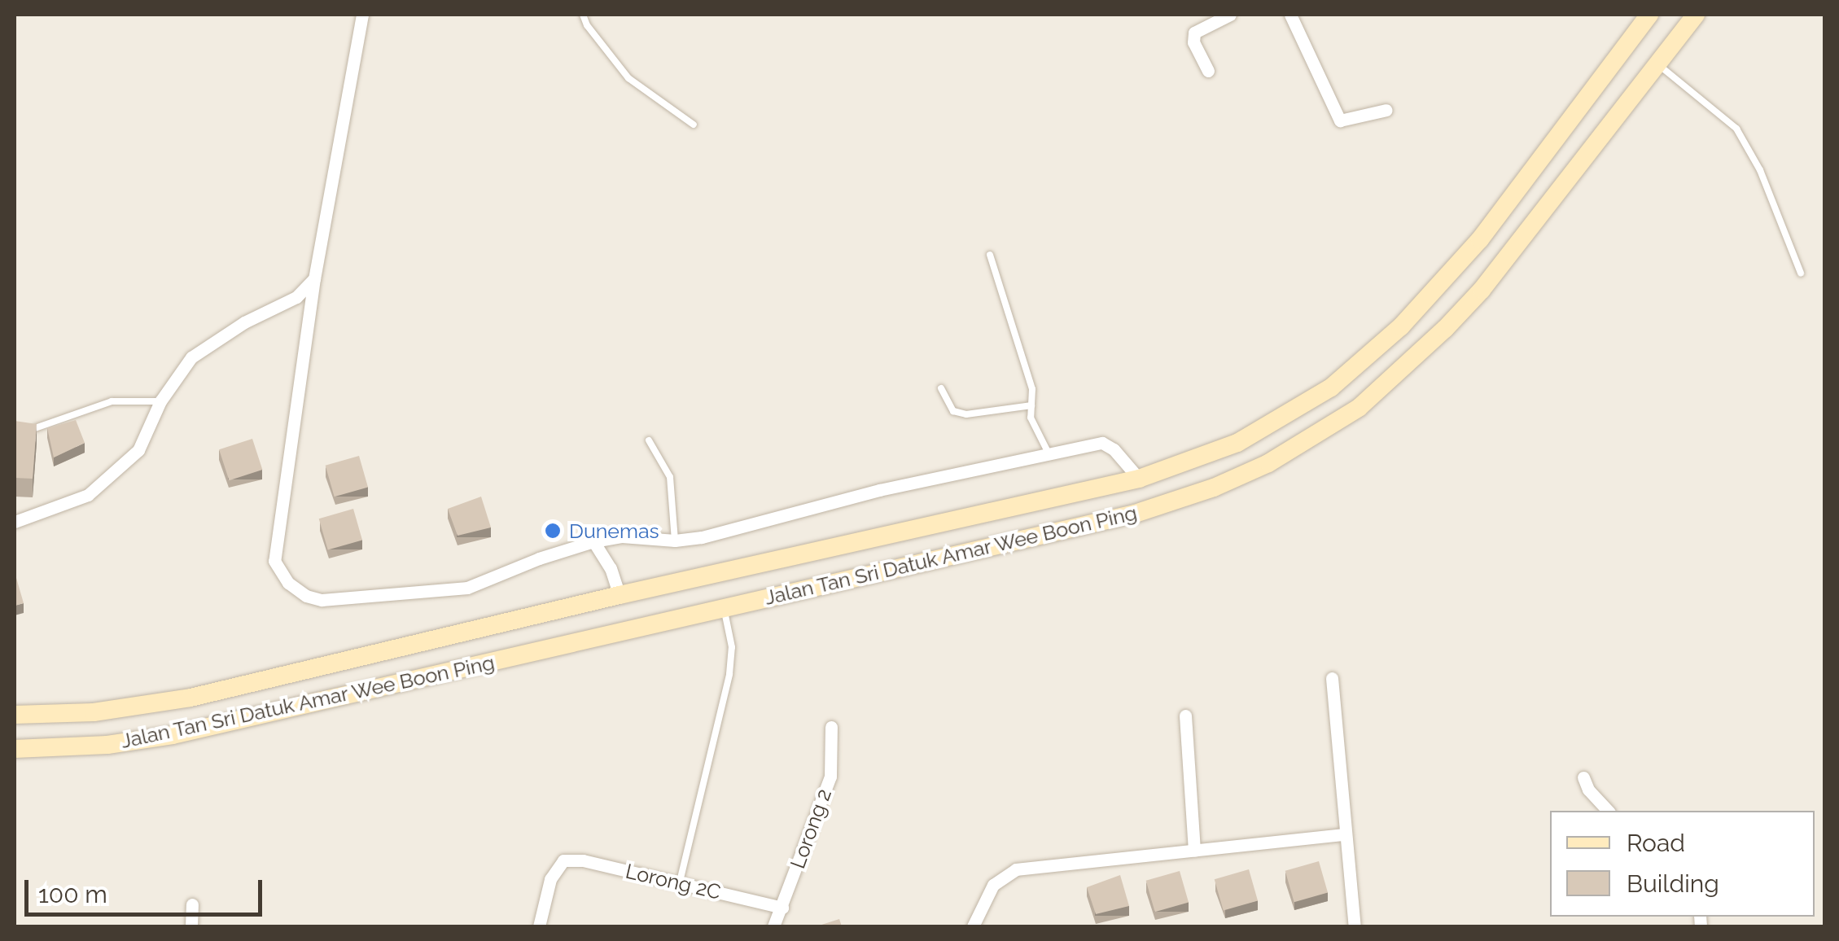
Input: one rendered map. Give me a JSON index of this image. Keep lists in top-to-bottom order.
{
  "streets": {
    "main road": ["Jalan Tan Sri Datuk Amar Wee Boon Ping"],
    "street": ["Lorong 2", "Lorong 2C"]
  },
  "crossings": [
    ["Lorong 2", "Lorong 2C"]
  ],
  "places": ["Dunemas"],
  "legend": ["Road", "Building"],
  "scale_bar": "100 m"
}
